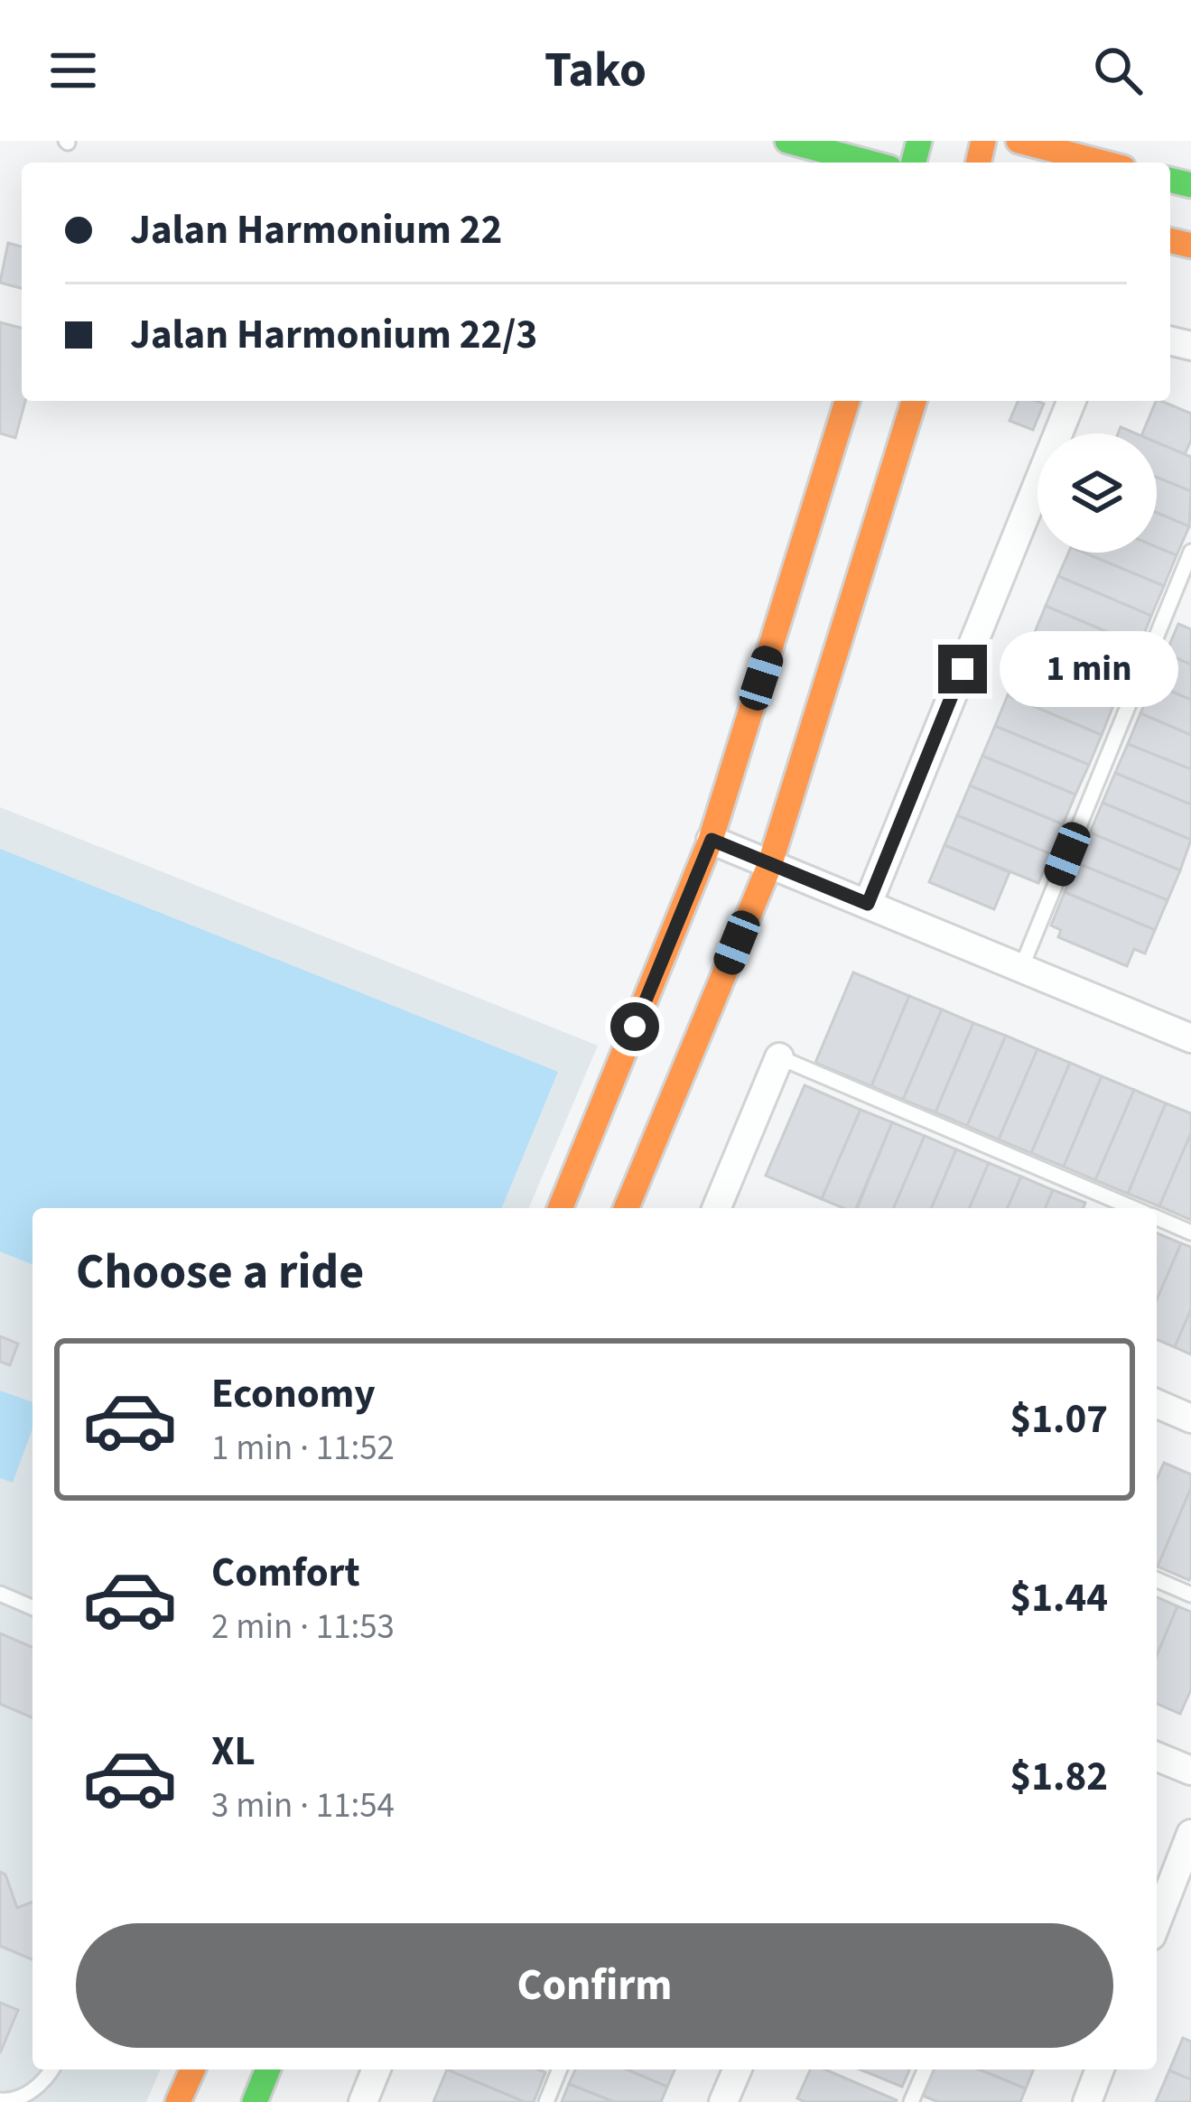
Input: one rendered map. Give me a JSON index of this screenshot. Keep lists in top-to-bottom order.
{
  "page": {
    "header": "Tako",
    "banner": ["Jalan Harmonium 22", "Jalan Harmonium 22/3"],
    "bubble": "1 min",
    "heading": "Choose a ride",
    "list": [
      {
        "name": "Economy",
        "note": "1 min · 11:52",
        "value": "$1.07"
      },
      {
        "name": "Comfort",
        "note": "2 min · 11:53",
        "value": "$1.44"
      },
      {
        "name": "XL",
        "note": "3 min · 11:54",
        "value": "$1.82"
      }
    ],
    "buttons": "Confirm"
  }
}
